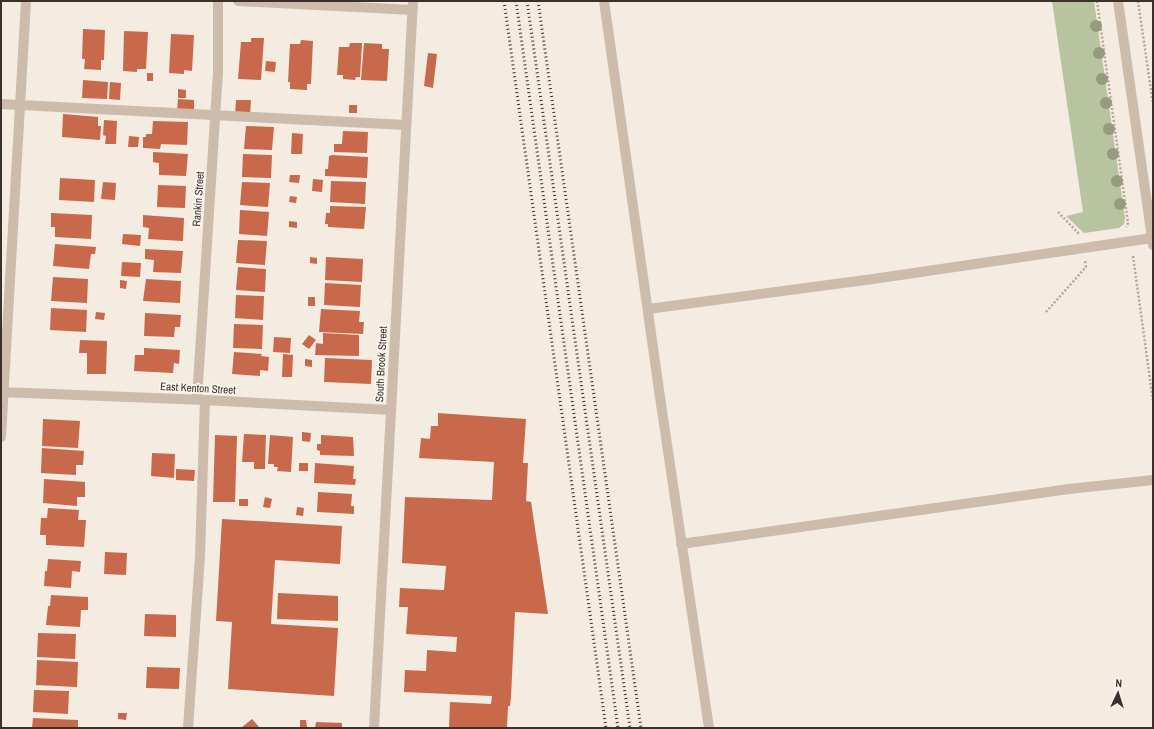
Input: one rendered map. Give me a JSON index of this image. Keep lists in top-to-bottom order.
{
  "streets": {
    "street": ["Rankin Street", "South Brook Street", "East Kenton Street"]
  },
  "crossings": [
    ["Rankin Street", "East Kenton Street"],
    ["South Brook Street", "East Kenton Street"]
  ],
  "north": "top"
}
